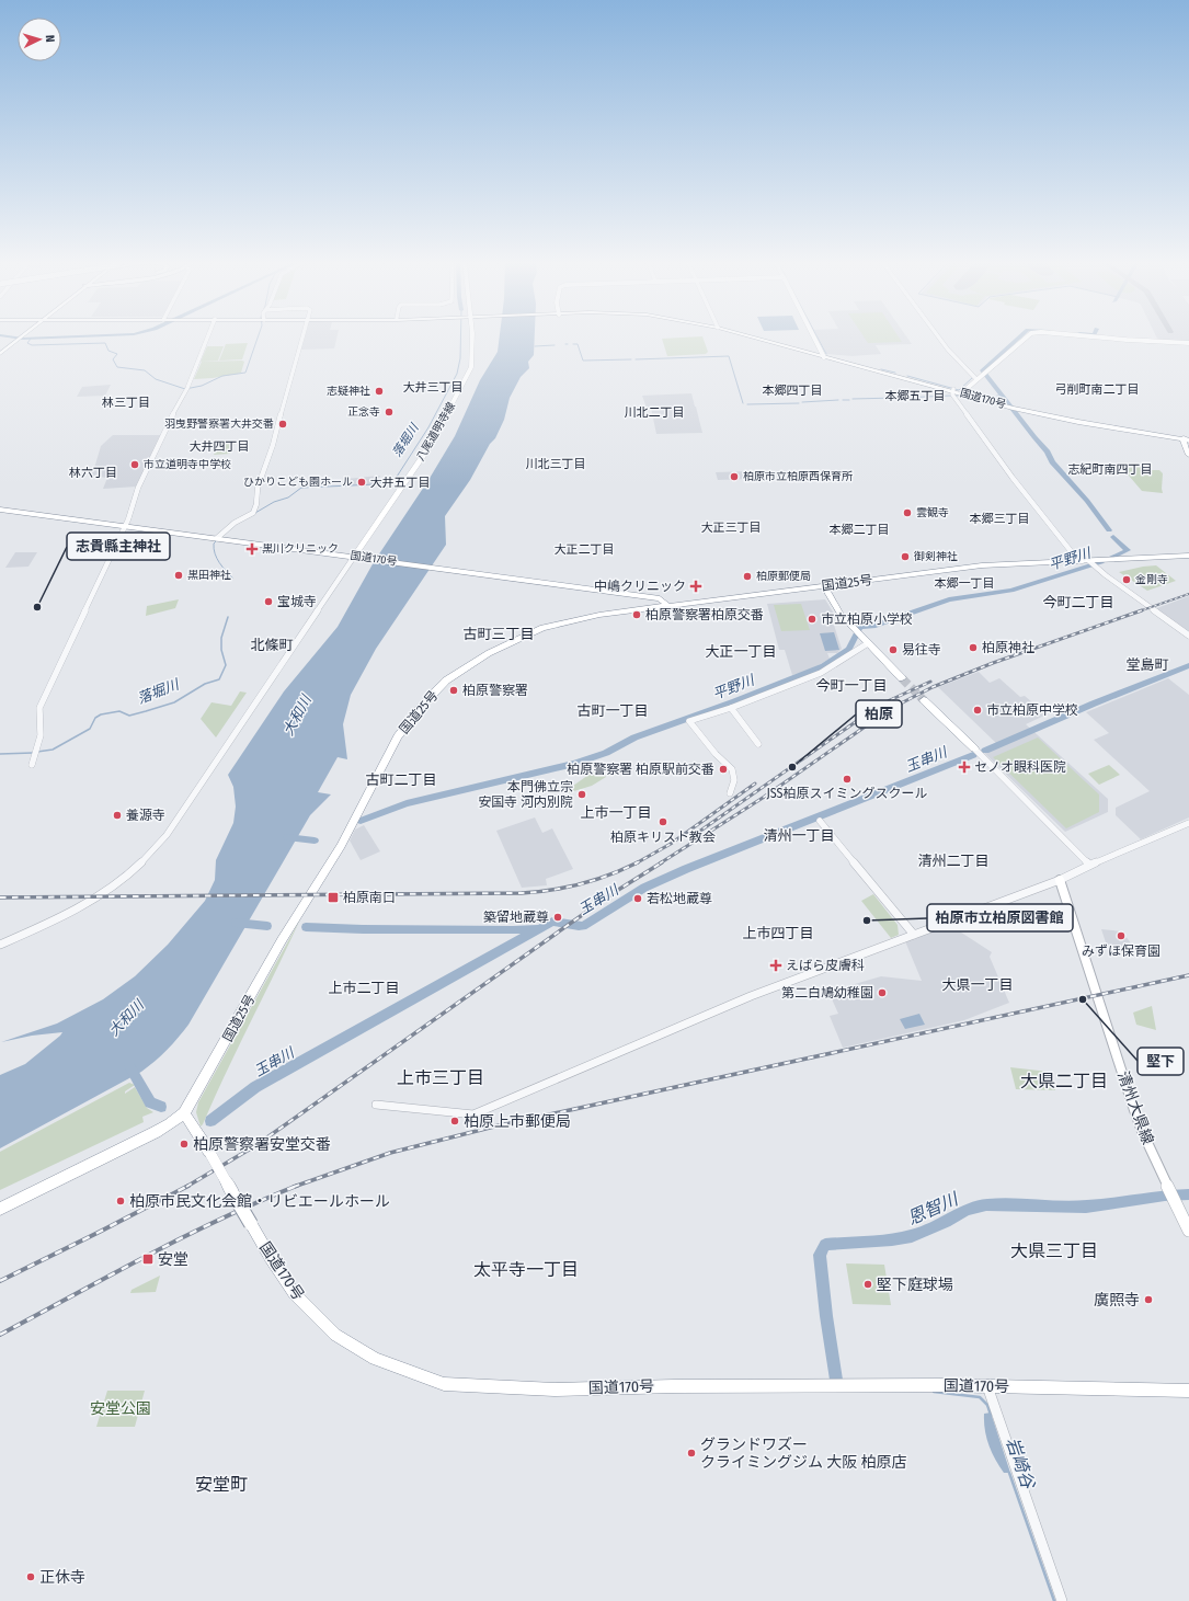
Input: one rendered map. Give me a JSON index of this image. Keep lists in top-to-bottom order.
{
  "streets": {
    "main road": [
      "国道170号",
      "八尾道明寺線",
      "国道25号",
      "清州大県線"
    ]
  },
  "crossings": [
    ["国道170号", "八尾道明寺線"],
    ["国道170号", "国道25号"]
  ],
  "districts": [
    "大井三丁目",
    "弓削町南二丁目",
    "本郷四丁目",
    "本郷五丁目",
    "林三丁目",
    "川北二丁目",
    "大井四丁目",
    "川北三丁目",
    "志紀町南四丁目",
    "林六丁目",
    "大井五丁目",
    "本郷三丁目",
    "大正三丁目",
    "本郷二丁目",
    "大正二丁目",
    "本郷一丁目",
    "今町二丁目",
    "古町三丁目",
    "北條町",
    "大正一丁目",
    "堂島町",
    "今町一丁目",
    "古町一丁目",
    "古町二丁目",
    "上市一丁目",
    "清州一丁目",
    "清州二丁目",
    "上市四丁目",
    "大県一丁目",
    "上市二丁目",
    "上市三丁目",
    "大県二丁目",
    "大県三丁目",
    "太平寺一丁目",
    "安堂町"
  ],
  "water": [
    "落堀川",
    "平野川",
    "大和川",
    "玉串川",
    "恩智川",
    "岩崎谷"
  ],
  "parks": ["安堂公園"],
  "places": {
    "other": [
      "志疑神社",
      "正念寺",
      "羽曳野警察署大井交番",
      "市立道明寺中学校",
      "柏原市立柏原西保育所",
      "ひかりこども園ホール",
      "雲観寺",
      "御剣神社",
      "黒田神社",
      "柏原郵便局",
      "金剛寺",
      "宝城寺",
      "志貴縣主神社",
      "柏原警察署柏原交番",
      "市立柏原小学校",
      "柏原神社",
      "易往寺",
      "柏原警察署",
      "市立柏原中学校",
      "柏原",
      "柏原警察署 柏原駅前交番",
      "JSS柏原スイミングスクール",
      "本門佛立宗 安国寺 河内別院",
      "養源寺",
      "柏原キリスト教会",
      "若松地蔵尊",
      "築留地蔵尊",
      "柏原市立柏原図書館",
      "みずほ保育園",
      "第二白鳩幼稚園",
      "堅下",
      "柏原上市郵便局",
      "柏原警察署安堂交番",
      "柏原市民文化会館・リビエールホール",
      "堅下庭球場",
      "廣照寺",
      "グランドワズー クライミングジム 大阪 柏原店",
      "正休寺"
    ],
    "health": [
      "黒川クリニック",
      "中嶋クリニック",
      "セノオ眼科医院",
      "えばら皮膚科"
    ],
    "transit": ["柏原南口", "安堂"]
  },
  "north": "right"
}
